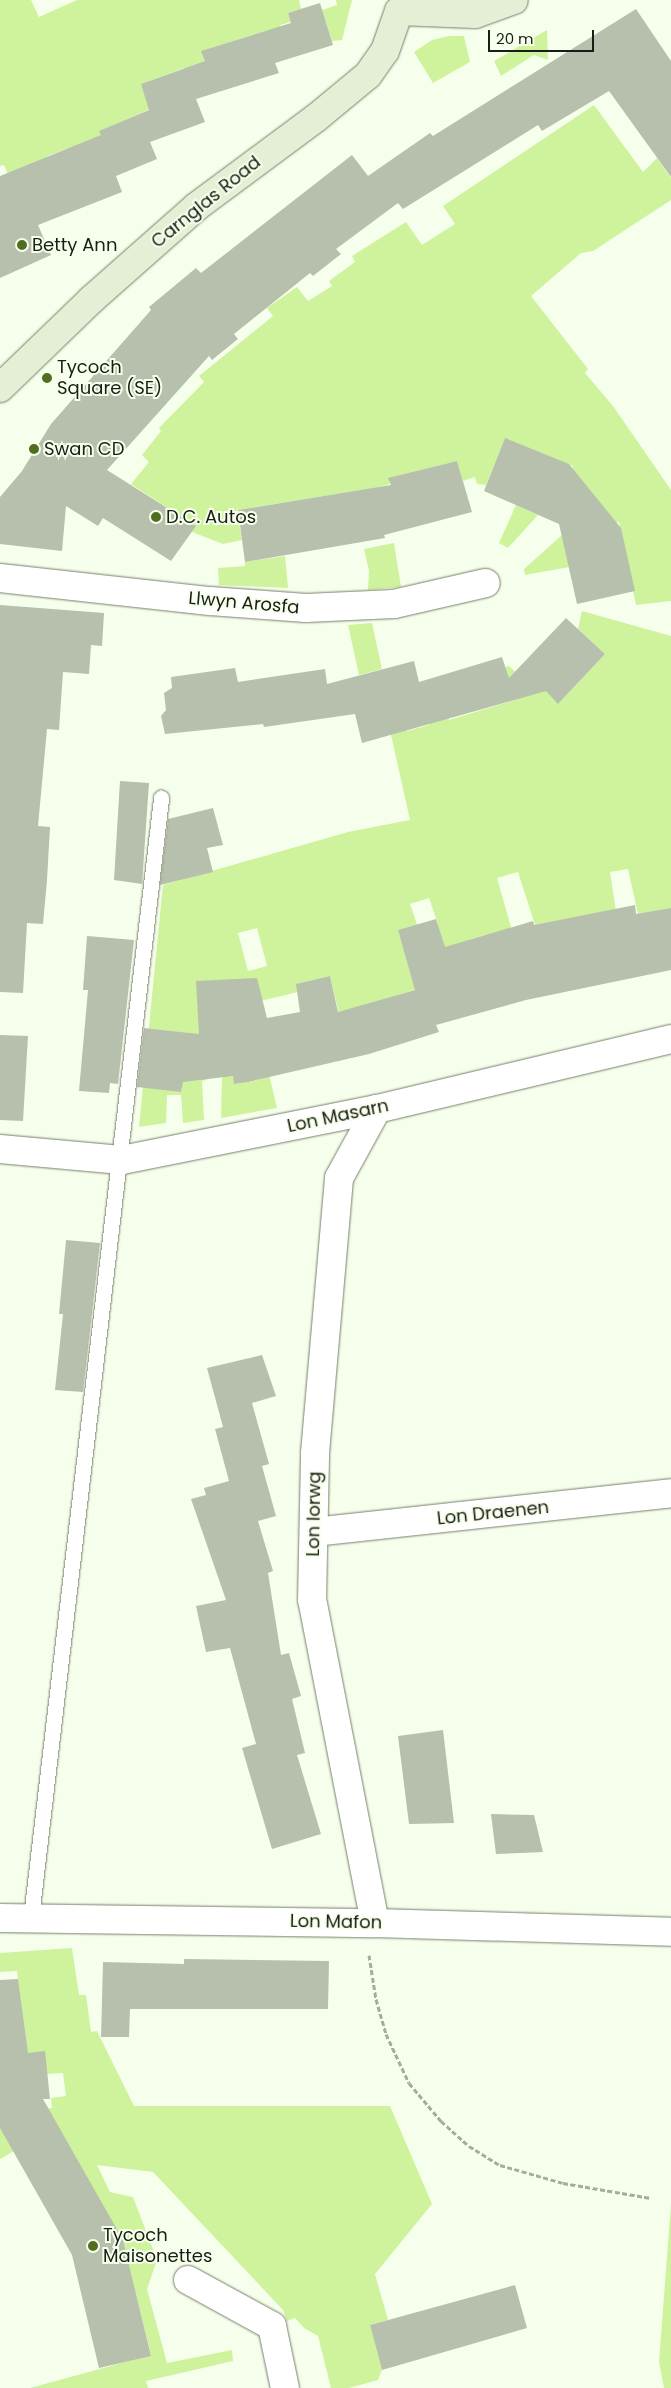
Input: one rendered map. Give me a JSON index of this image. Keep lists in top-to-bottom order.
{
  "streets": {
    "street": [
      "Carnglas Road",
      "Llwyn Arosfa",
      "Lon Masarn",
      "Lon Draenen",
      "Lon Iorwg",
      "Lon Mafon"
    ]
  },
  "crossings": [
    ["Lon Masarn", "Lon Iorwg"],
    ["Lon Draenen", "Lon Iorwg"],
    ["Lon Iorwg", "Lon Mafon"]
  ],
  "places": [
    "Betty Ann",
    "Tycoch Square (SE)",
    "Swan CD",
    "D.C. Autos",
    "Tycoch Maisonettes"
  ],
  "scale_bar": "20 m"
}
